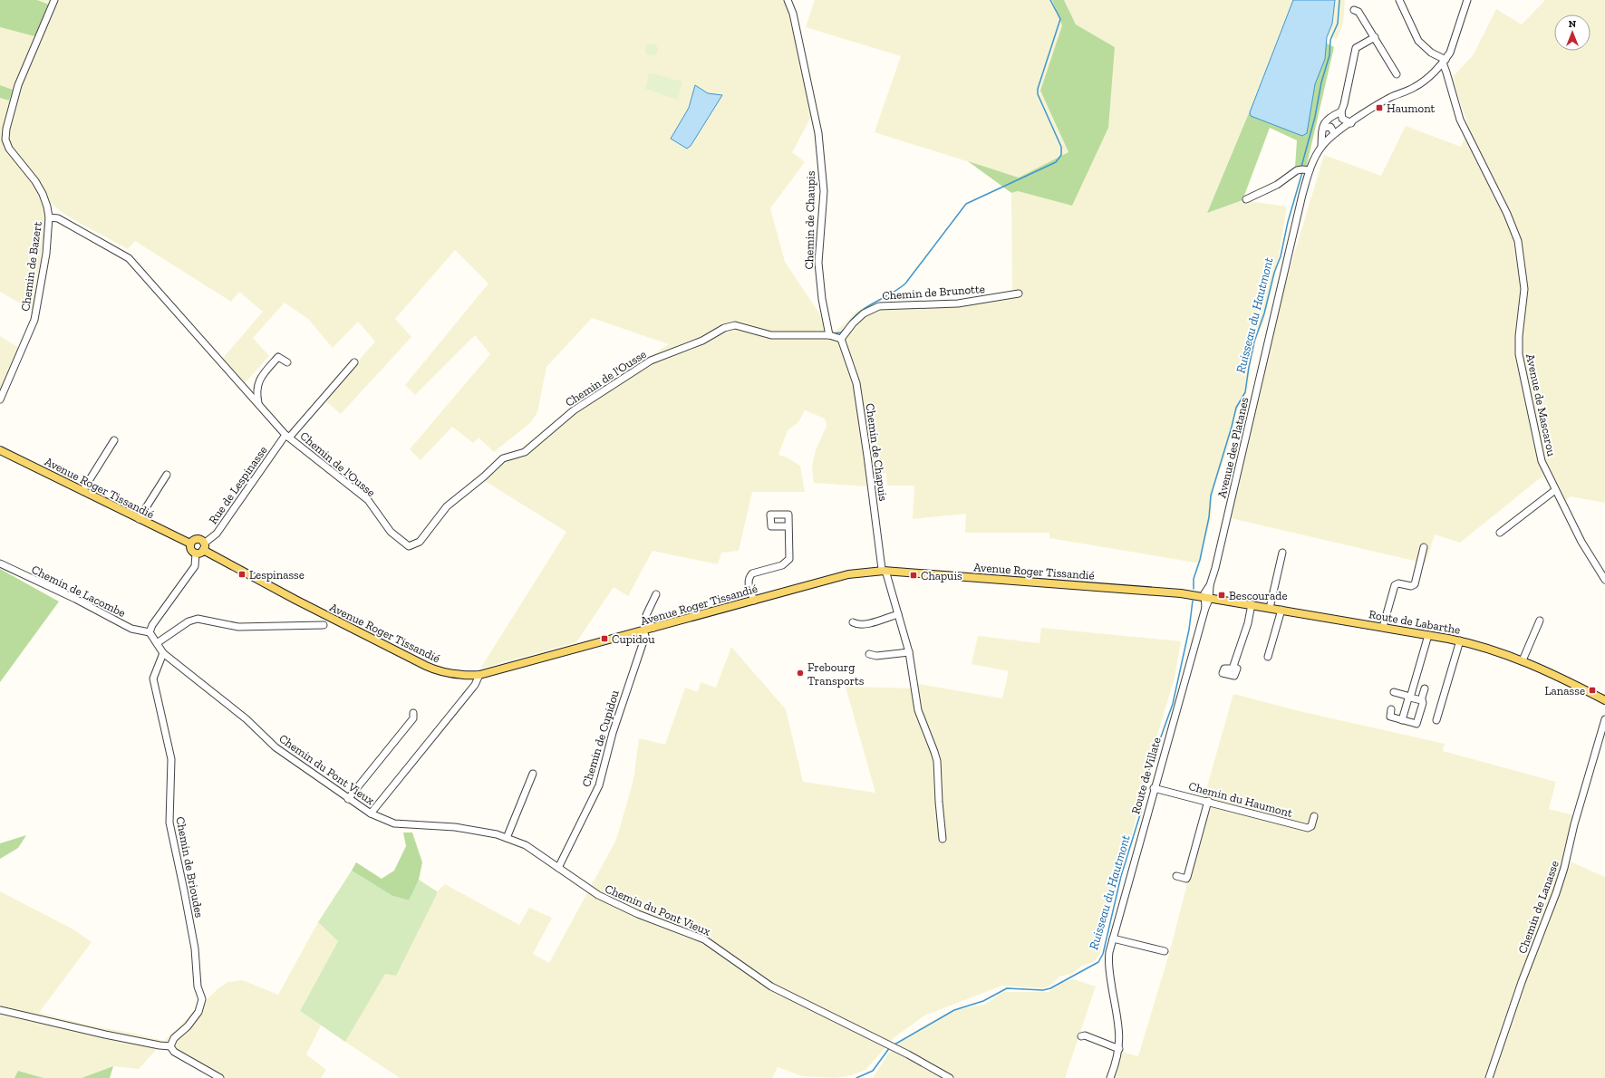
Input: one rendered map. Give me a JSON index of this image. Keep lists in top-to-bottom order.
{
  "streets": {
    "main road": ["Avenue Roger Tissandié", "Route de Labarthe"],
    "street": [
      "Chemin de Chaupis",
      "Chemin de Bazert",
      "Chemin de Brunotte",
      "Chemin de l'Ousse",
      "Avenue de Mascarou",
      "Avenue des Platanes",
      "Chemin de Chapuis",
      "Rue de Lespinasse",
      "Chemin de Lacombe",
      "Chemin de Cupidou",
      "Chemin du Pont Vieux",
      "Route de Villate",
      "Chemin du Haumont",
      "Chemin de Brioudes",
      "Chemin de Lanasse"
    ]
  },
  "crossings": [
    ["Chemin de Chaupis", "Chemin de l'Ousse"],
    ["Chemin de Bazert", "Chemin de l'Ousse"],
    ["Chemin de Brunotte", "Chemin de l'Ousse"],
    ["Chemin de Brunotte", "Chemin de Chapuis"],
    ["Chemin de l'Ousse", "Chemin de Chapuis"],
    ["Chemin de l'Ousse", "Rue de Lespinasse"],
    ["Avenue des Platanes", "Avenue Roger Tissandié"],
    ["Avenue des Platanes", "Route de Labarthe"],
    ["Avenue des Platanes", "Route de Villate"],
    ["Chemin de Chapuis", "Avenue Roger Tissandié"],
    ["Rue de Lespinasse", "Avenue Roger Tissandié"],
    ["Avenue Roger Tissandié", "Route de Labarthe"],
    ["Avenue Roger Tissandié", "Chemin de Cupidou"],
    ["Avenue Roger Tissandié", "Route de Villate"],
    ["Route de Labarthe", "Route de Villate"],
    ["Chemin de Cupidou", "Chemin du Pont Vieux"],
    ["Chemin du Pont Vieux", "Chemin de Brioudes"],
    ["Route de Villate", "Chemin du Haumont"]
  ],
  "water": ["Ruisseau du Hautmont"],
  "places": {
    "transit": [
      "Haumont",
      "Lespinasse",
      "Chapuis",
      "Bescourade",
      "Cupidou",
      "Lanasse"
    ],
    "other": ["Frebourg Transports"]
  },
  "north": "top"
}
